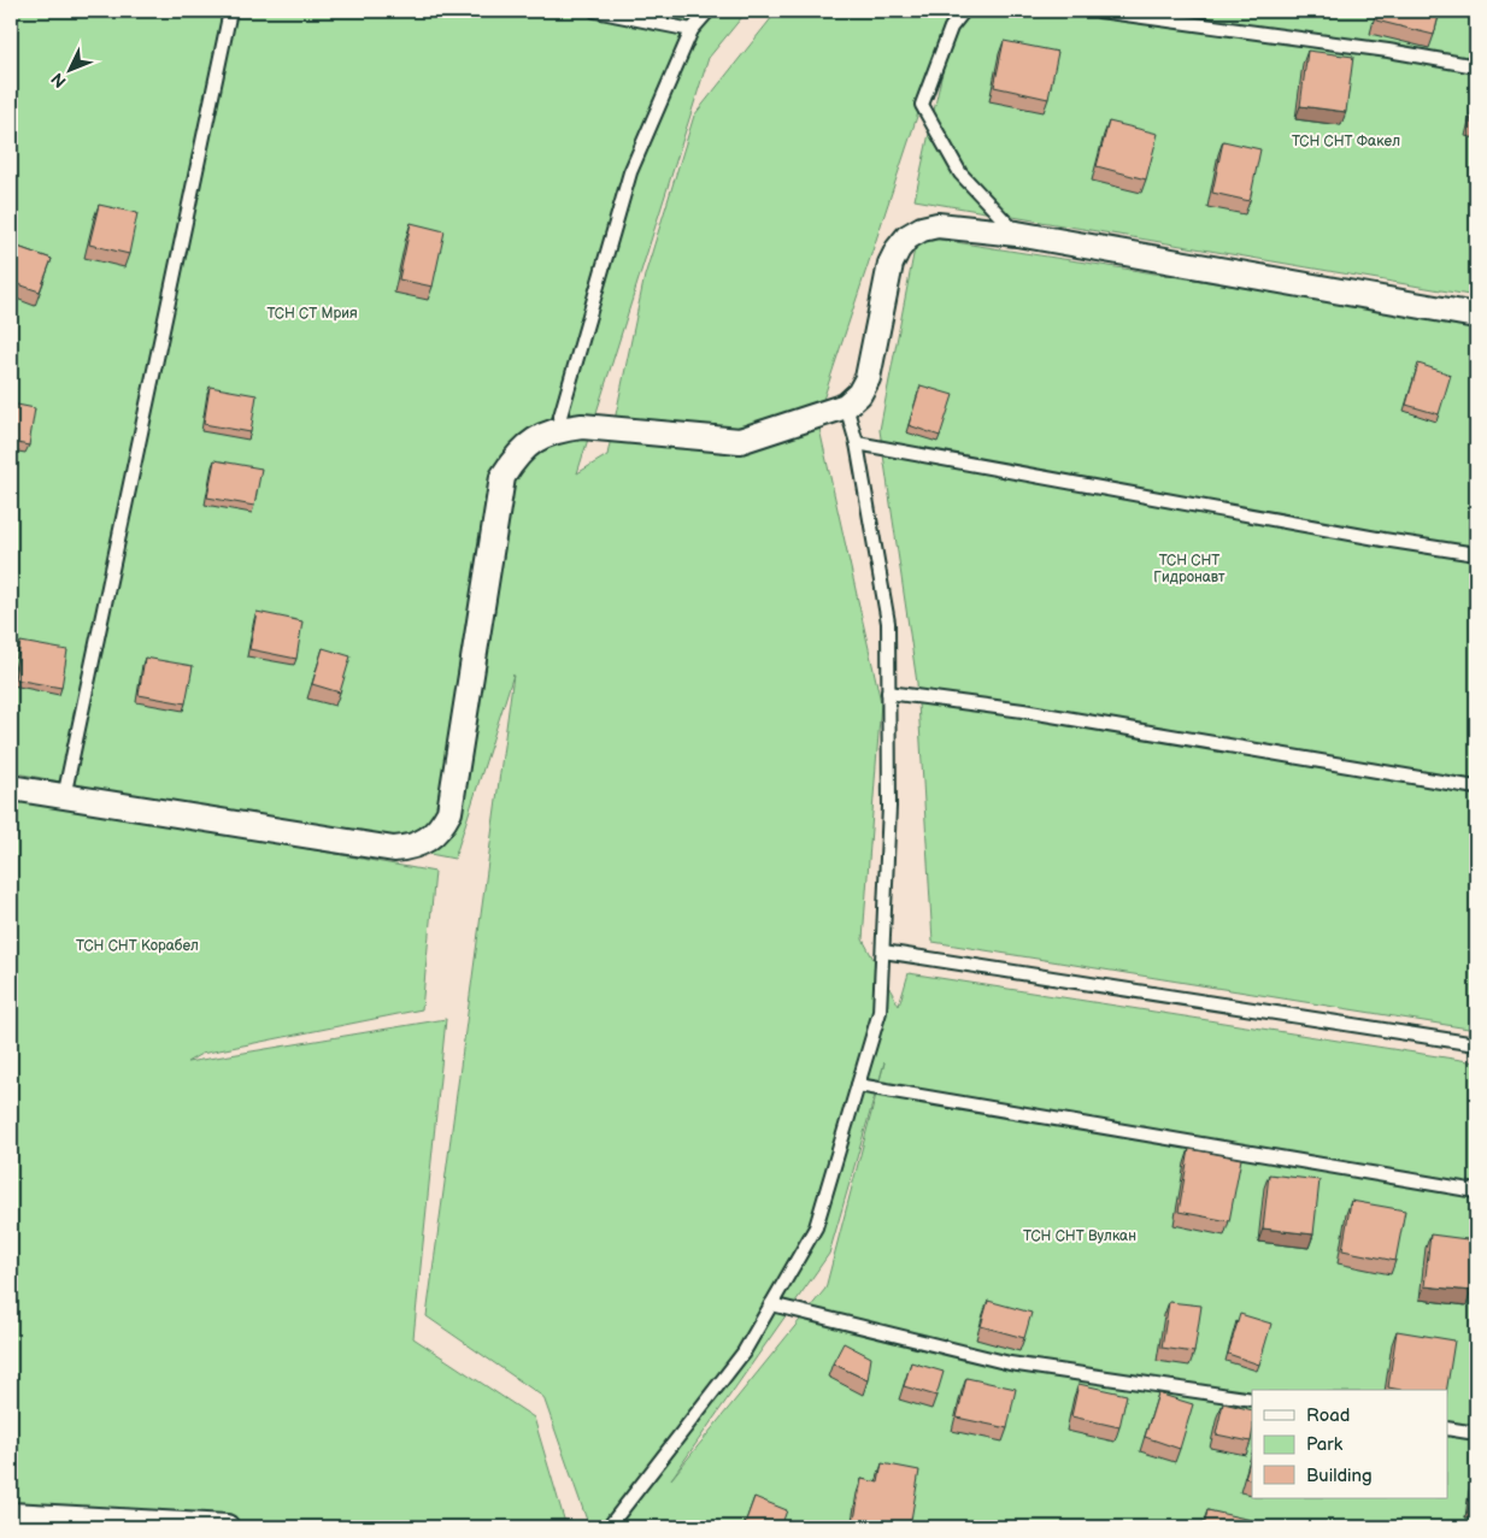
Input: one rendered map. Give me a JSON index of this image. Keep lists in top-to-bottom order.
{
  "parks": [
    "ТСН СНТ Факел",
    "ТСН СТ Мрия",
    "ТСН СНТ Гидронавт",
    "ТСН СНТ Корабел",
    "ТСН СНТ Вулкан"
  ],
  "legend": ["Road", "Park", "Building"],
  "north": "bottom left"
}
